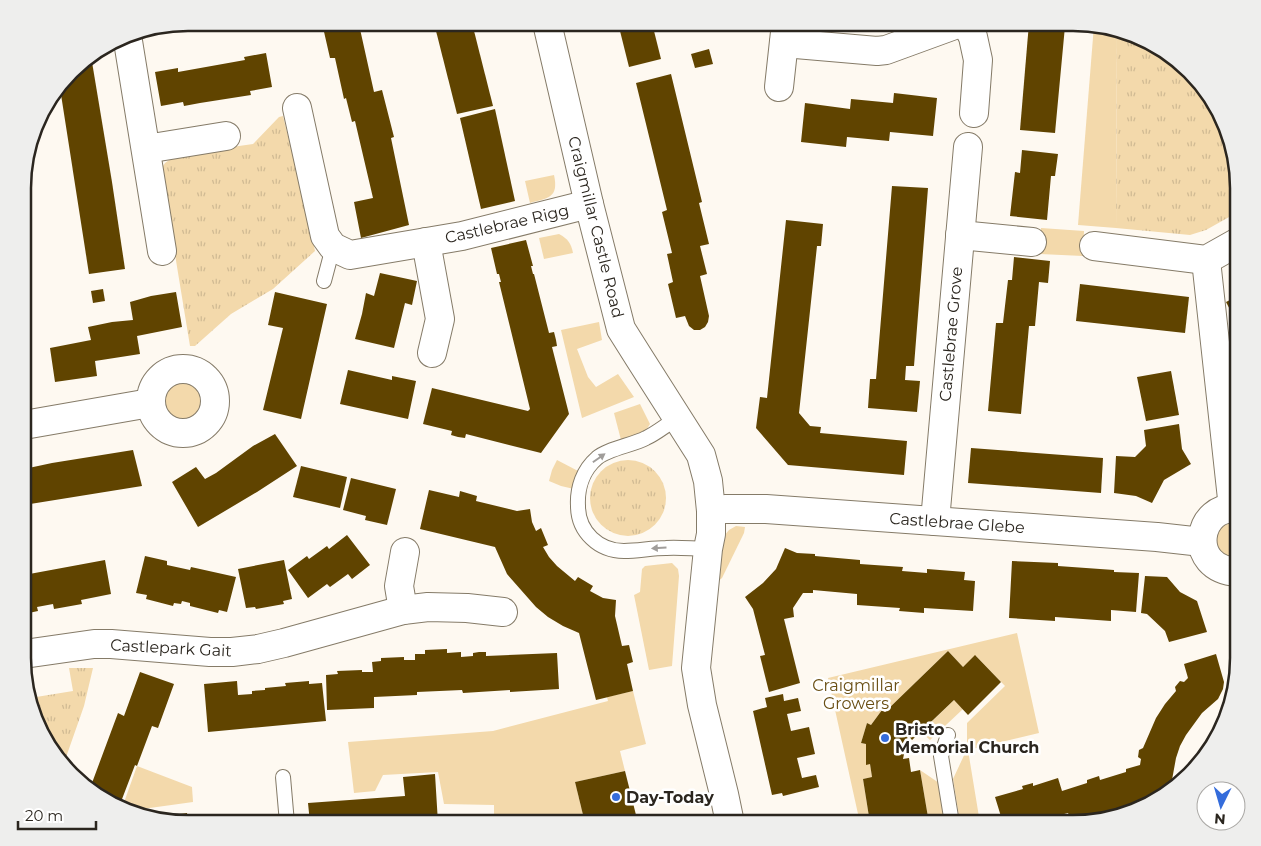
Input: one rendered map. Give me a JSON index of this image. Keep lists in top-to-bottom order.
{
  "streets": {
    "street": [
      "Castlebrae Rigg",
      "Craigmillar Castle Road",
      "Castlebrae Grove",
      "Castlebrae Glebe",
      "Castlepark Gait"
    ]
  },
  "crossings": [
    ["Castlebrae Rigg", "Craigmillar Castle Road"],
    ["Craigmillar Castle Road", "Castlebrae Glebe"],
    ["Castlebrae Grove", "Castlebrae Glebe"]
  ],
  "parks": ["Craigmillar Growers"],
  "places": ["Bristo Memorial Church", "Day-Today"],
  "scale_bar": "20 m",
  "north": "bottom"
}
